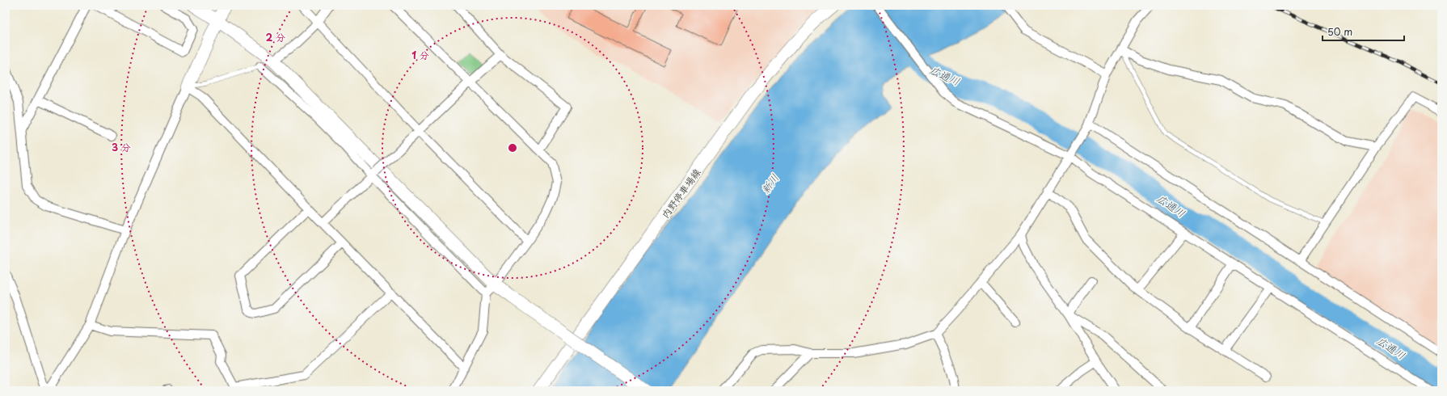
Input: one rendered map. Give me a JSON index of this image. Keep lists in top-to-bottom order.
{
  "streets": {
    "street": ["内野停車場線"]
  },
  "water": ["広通川", "新川"],
  "scale_bar": "50 m",
  "rings": ["2 分", "1 分", "3 分"]
}
